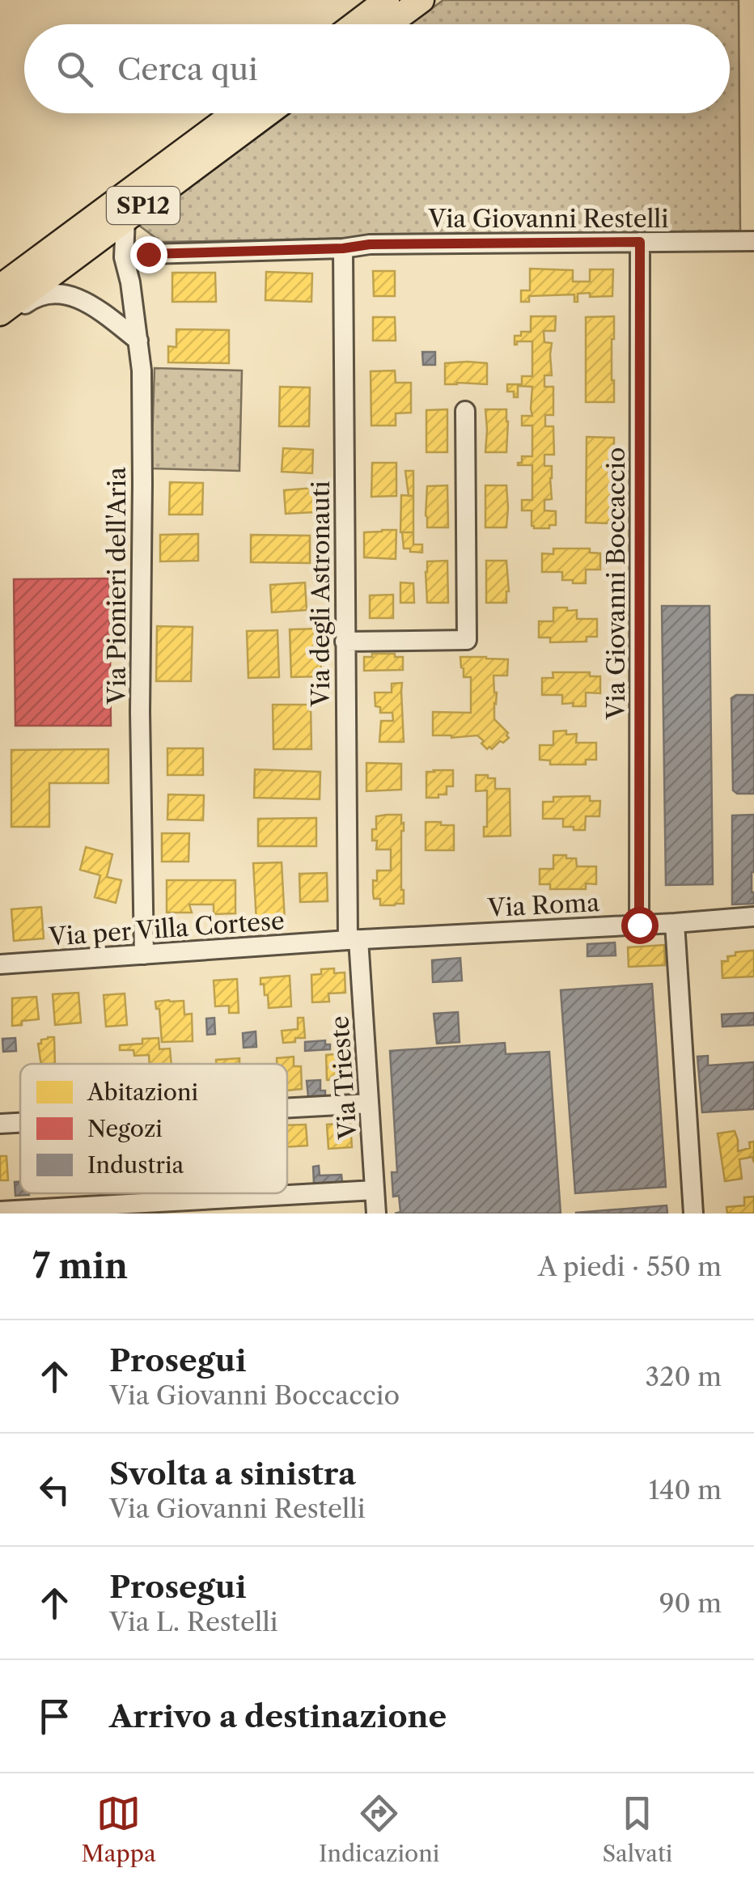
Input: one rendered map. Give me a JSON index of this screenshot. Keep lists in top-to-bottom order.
{
  "streets": {
    "main road": ["SP12"],
    "street": [
      "Via Giovanni Restelli",
      "Via Giovanni Boccaccio",
      "Via Pionieri dell'Aria",
      "Via degli Astronauti",
      "Via Roma",
      "Via per Villa Cortese",
      "Via Trieste"
    ]
  },
  "crossings": [
    ["SP12", "Via Pionieri dell'Aria"],
    ["Via Giovanni Restelli", "Via Giovanni Boccaccio"],
    ["Via Giovanni Restelli", "Via Pionieri dell'Aria"],
    ["Via Giovanni Restelli", "Via degli Astronauti"],
    ["Via Giovanni Boccaccio", "Via Roma"],
    ["Via Pionieri dell'Aria", "Via per Villa Cortese"],
    ["Via degli Astronauti", "Via Roma"],
    ["Via degli Astronauti", "Via per Villa Cortese"],
    ["Via degli Astronauti", "Via Trieste"],
    ["Via Roma", "Via per Villa Cortese"],
    ["Via Roma", "Via Trieste"],
    ["Via per Villa Cortese", "Via Trieste"]
  ],
  "legend": ["Abitazioni", "Negozi", "Industria"],
  "page": {
    "search": "Cerca qui",
    "heading": ["7 min", "A piedi · 550 m"],
    "list": [
      ["Prosegui", "Via Giovanni Boccaccio", "320 m"],
      ["Svolta a sinistra", "Via Giovanni Restelli", "140 m"],
      ["Prosegui", "Via L. Restelli", "90 m"],
      "Arrivo a destinazione"
    ],
    "nav": ["Mappa", "Indicazioni", "Salvati"]
  }
}
